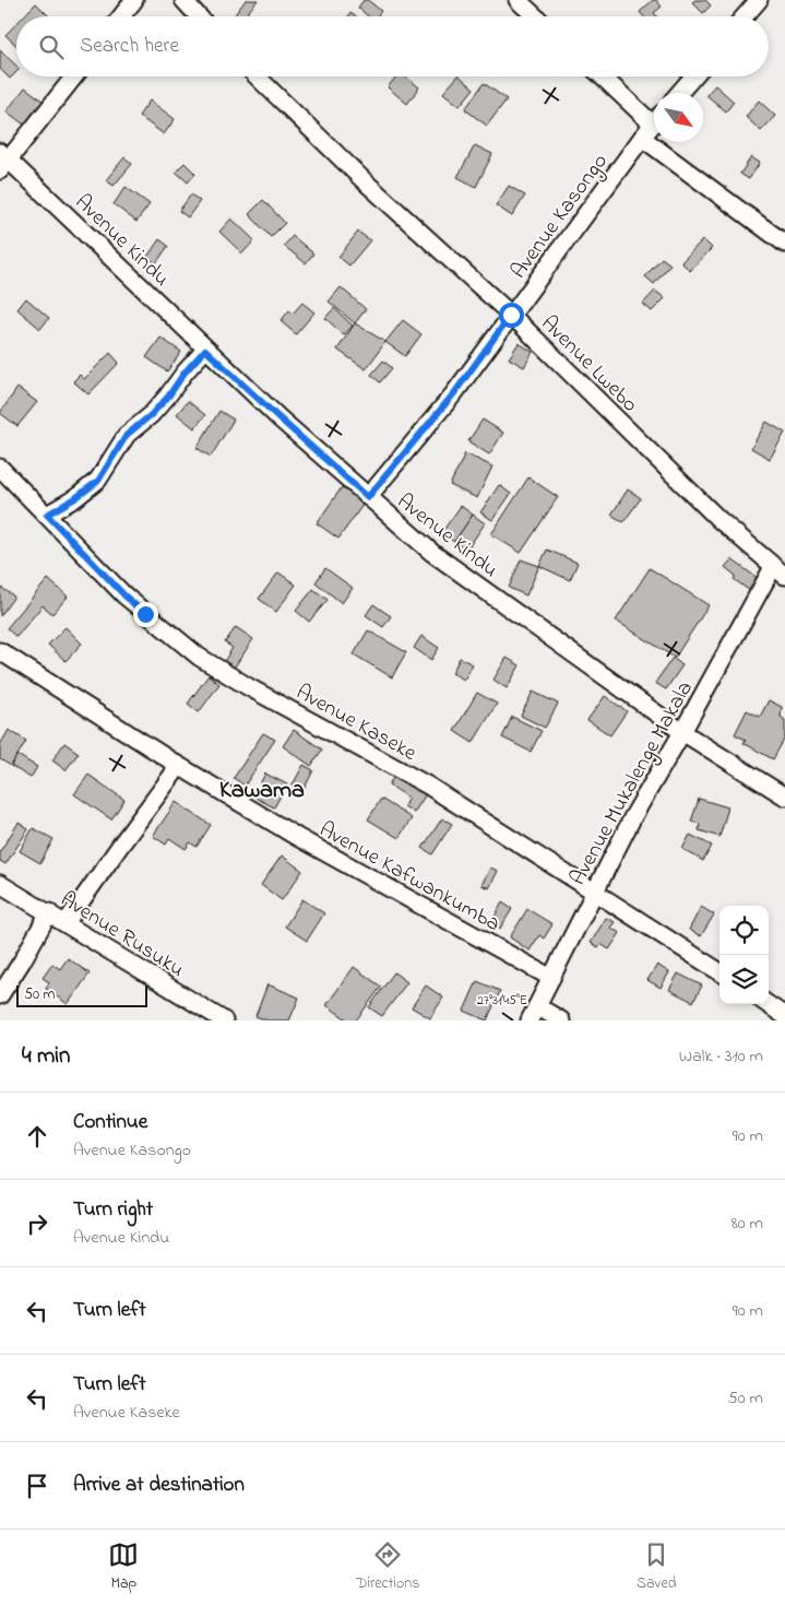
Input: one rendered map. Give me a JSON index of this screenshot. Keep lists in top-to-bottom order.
{
  "streets": {
    "street": [
      "Avenue Kasongo",
      "Avenue Kindu",
      "Avenue Lwebo",
      "Avenue Kaseke",
      "Avenue Mukalenge Makala",
      "Avenue Kafwankumba",
      "Avenue Rusuku"
    ]
  },
  "crossings": [
    ["Avenue Kasongo", "Avenue Kindu"],
    ["Avenue Kasongo", "Avenue Lwebo"],
    ["Avenue Kindu", "Avenue Mukalenge Makala"],
    ["Avenue Lwebo", "Avenue Mukalenge Makala"],
    ["Avenue Kaseke", "Avenue Mukalenge Makala"],
    ["Avenue Mukalenge Makala", "Avenue Kafwankumba"]
  ],
  "districts": ["Kawama"],
  "scale_bar": "50 m",
  "north": "bottom right",
  "page": {
    "search": "Search here",
    "scale": "50 m",
    "heading": ["4 min", "Walk · 310 m"],
    "list": [
      ["Continue", "Avenue Kasongo", "90 m"],
      ["Turn right", "Avenue Kindu", "80 m"],
      ["Turn left", "90 m"],
      ["Turn left", "Avenue Kaseke", "50 m"],
      "Arrive at destination"
    ],
    "nav": ["Map", "Directions", "Saved"]
  },
  "coordinates": ["27°31'45\"E"]
}
